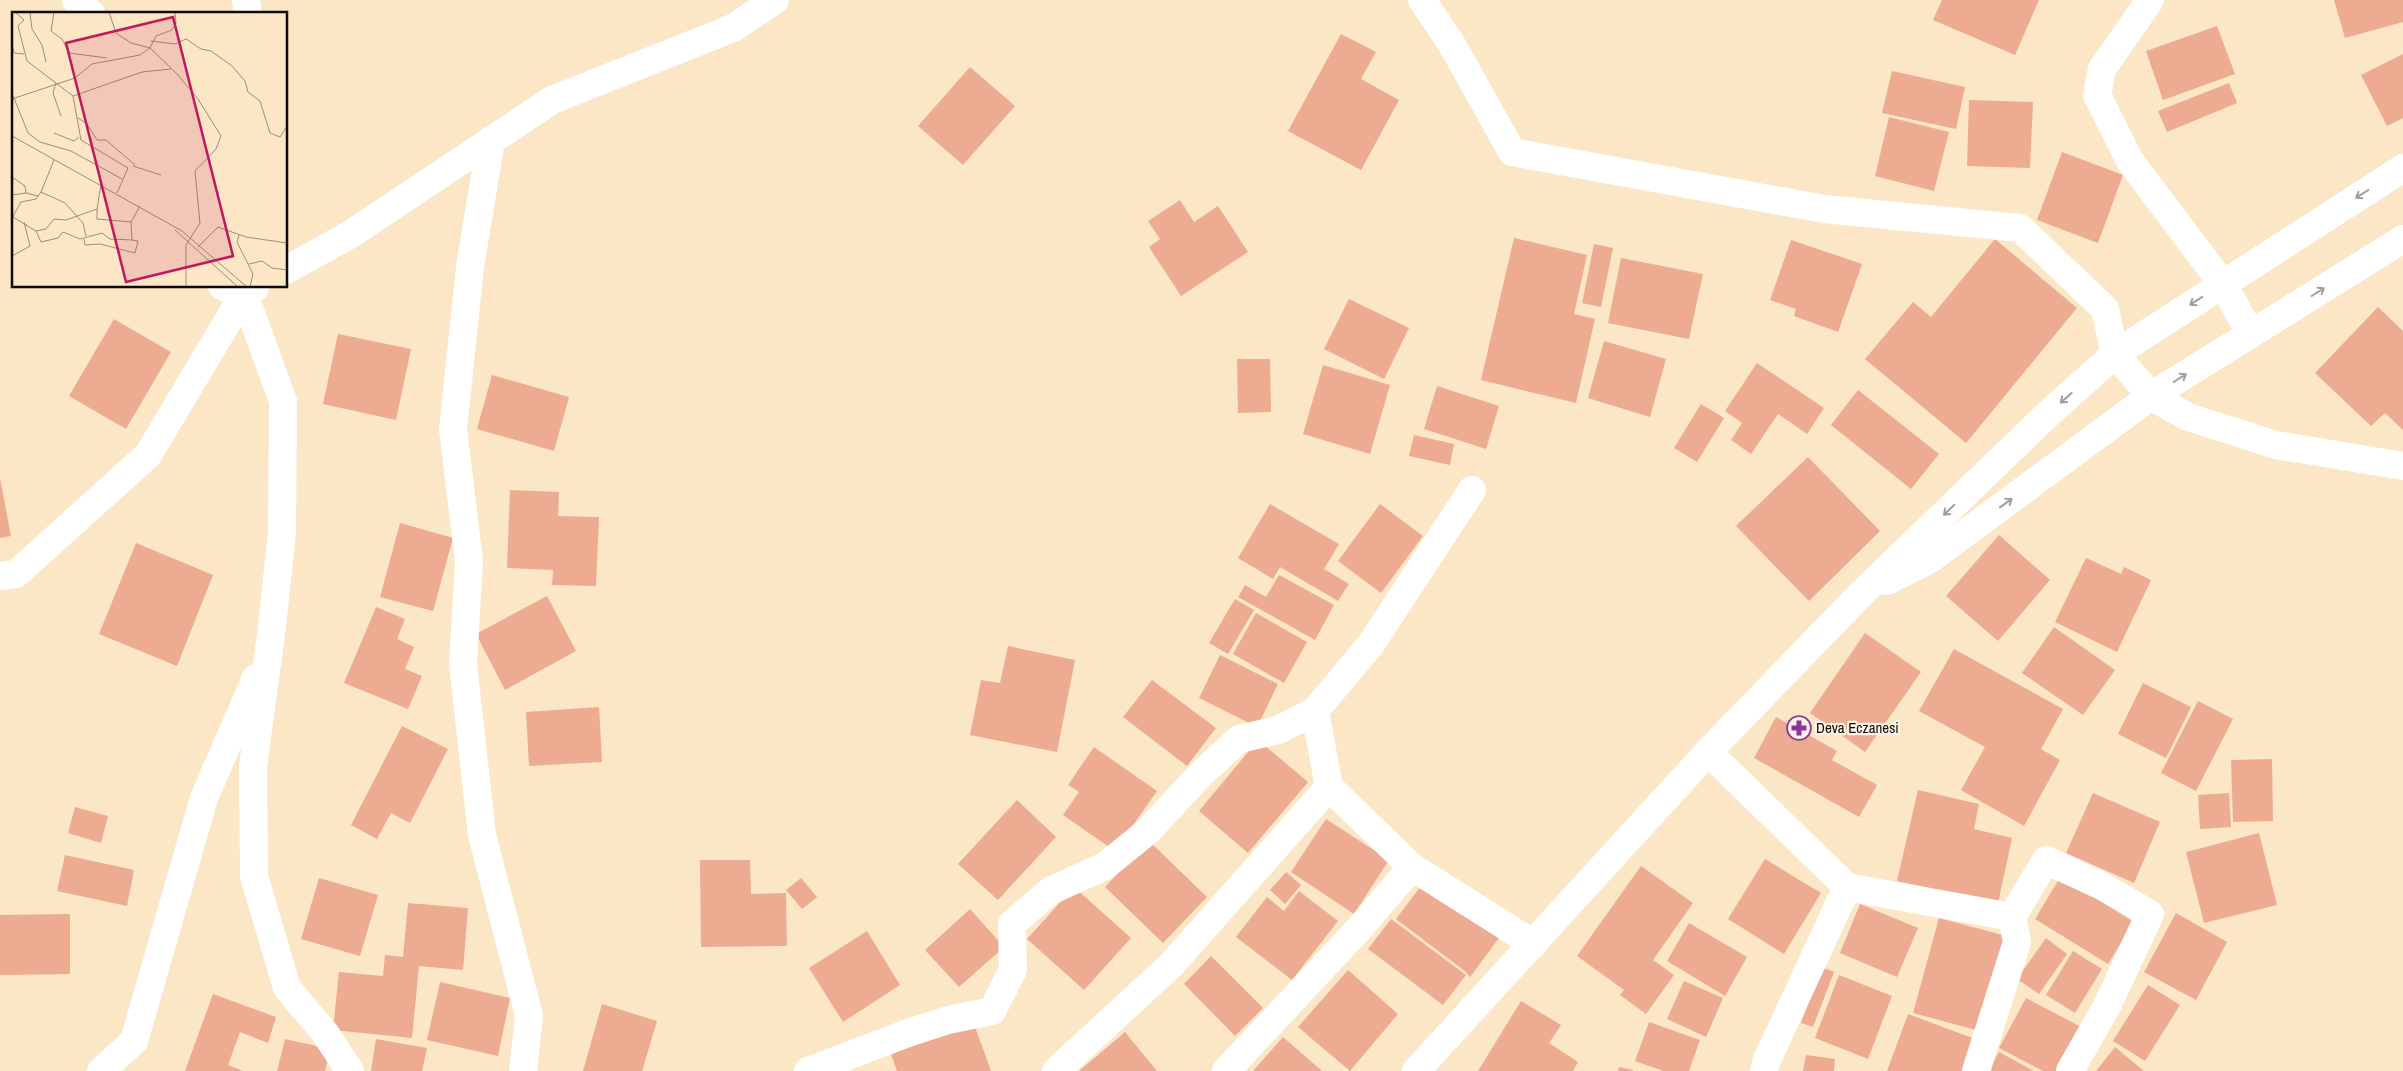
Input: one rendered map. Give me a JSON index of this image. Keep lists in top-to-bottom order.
{
  "places": {
    "pharmacy": ["Deva Eczanesi"]
  }
}
